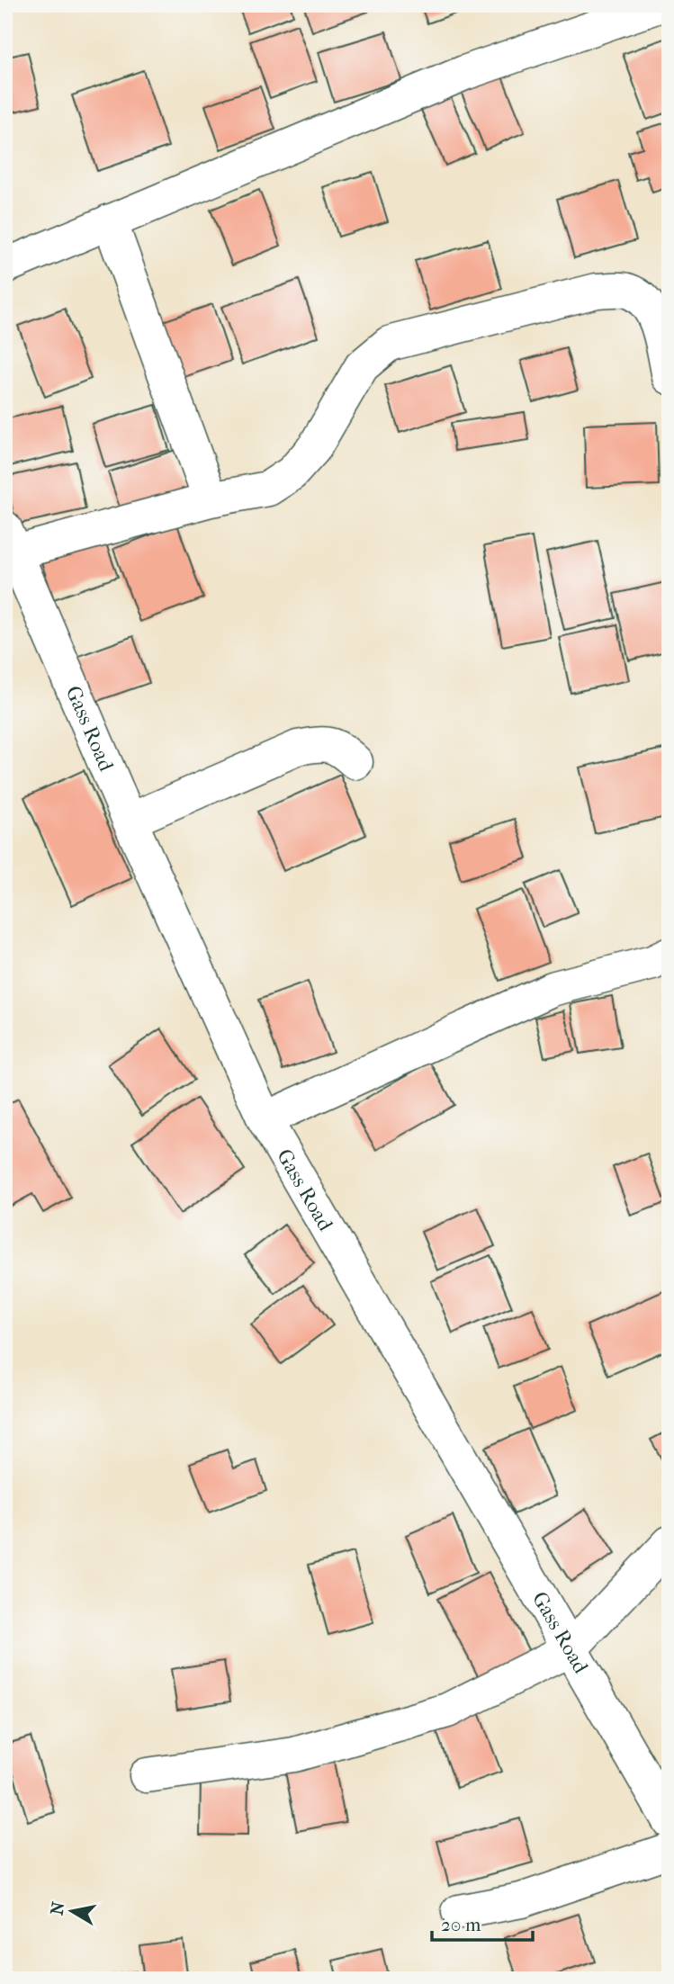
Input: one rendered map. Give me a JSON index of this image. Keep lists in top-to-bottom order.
{
  "streets": {
    "street": ["Gass Road"]
  },
  "scale_bar": "20 m",
  "north": "left"
}
